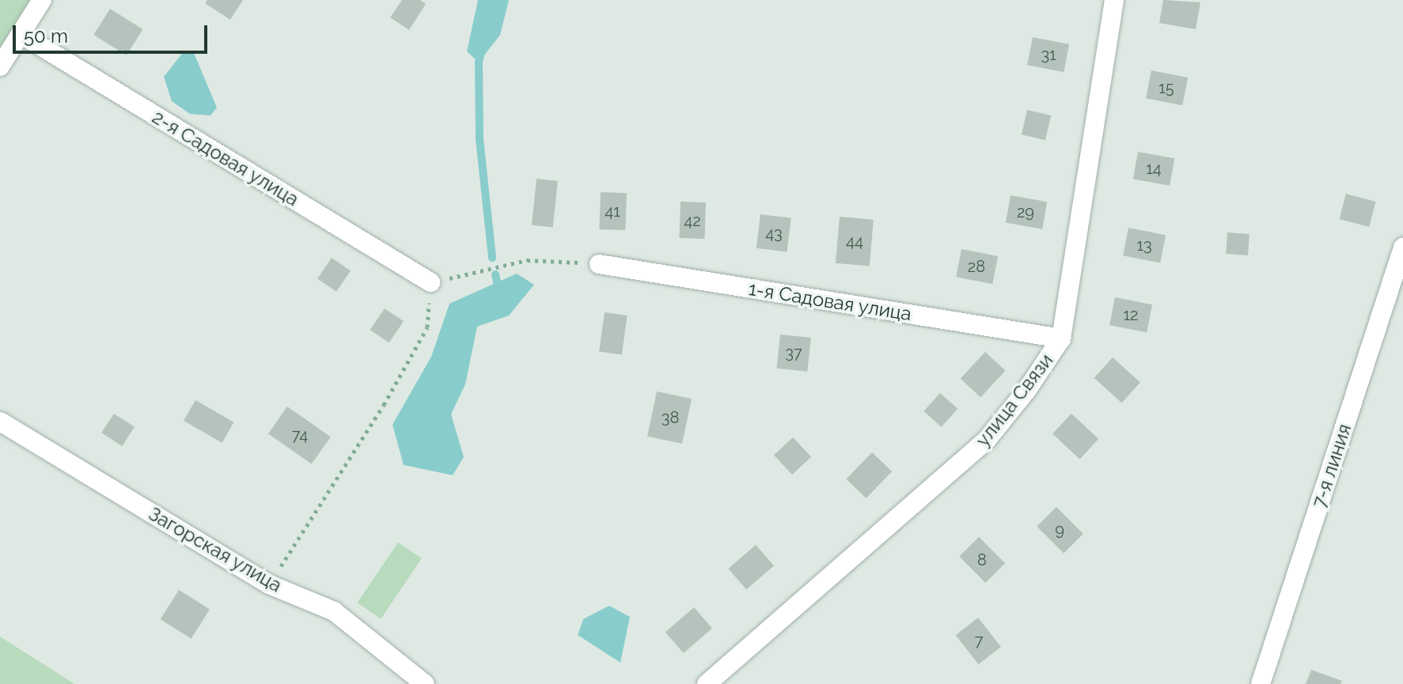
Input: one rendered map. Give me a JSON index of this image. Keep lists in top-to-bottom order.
{
  "streets": {
    "street": [
      "2-я Садовая улица",
      "1-я Садовая улица",
      "улица Связи",
      "7-я линия",
      "Загорская улица"
    ]
  },
  "crossings": [
    ["1-я Садовая улица", "улица Связи"]
  ],
  "house_numbers": [
    "31",
    "15",
    "14",
    "41",
    "29",
    "42",
    "43",
    "44",
    "13",
    "28",
    "12",
    "37",
    "38",
    "74",
    "9",
    "8",
    "7"
  ],
  "scale_bar": "50 m"
}
